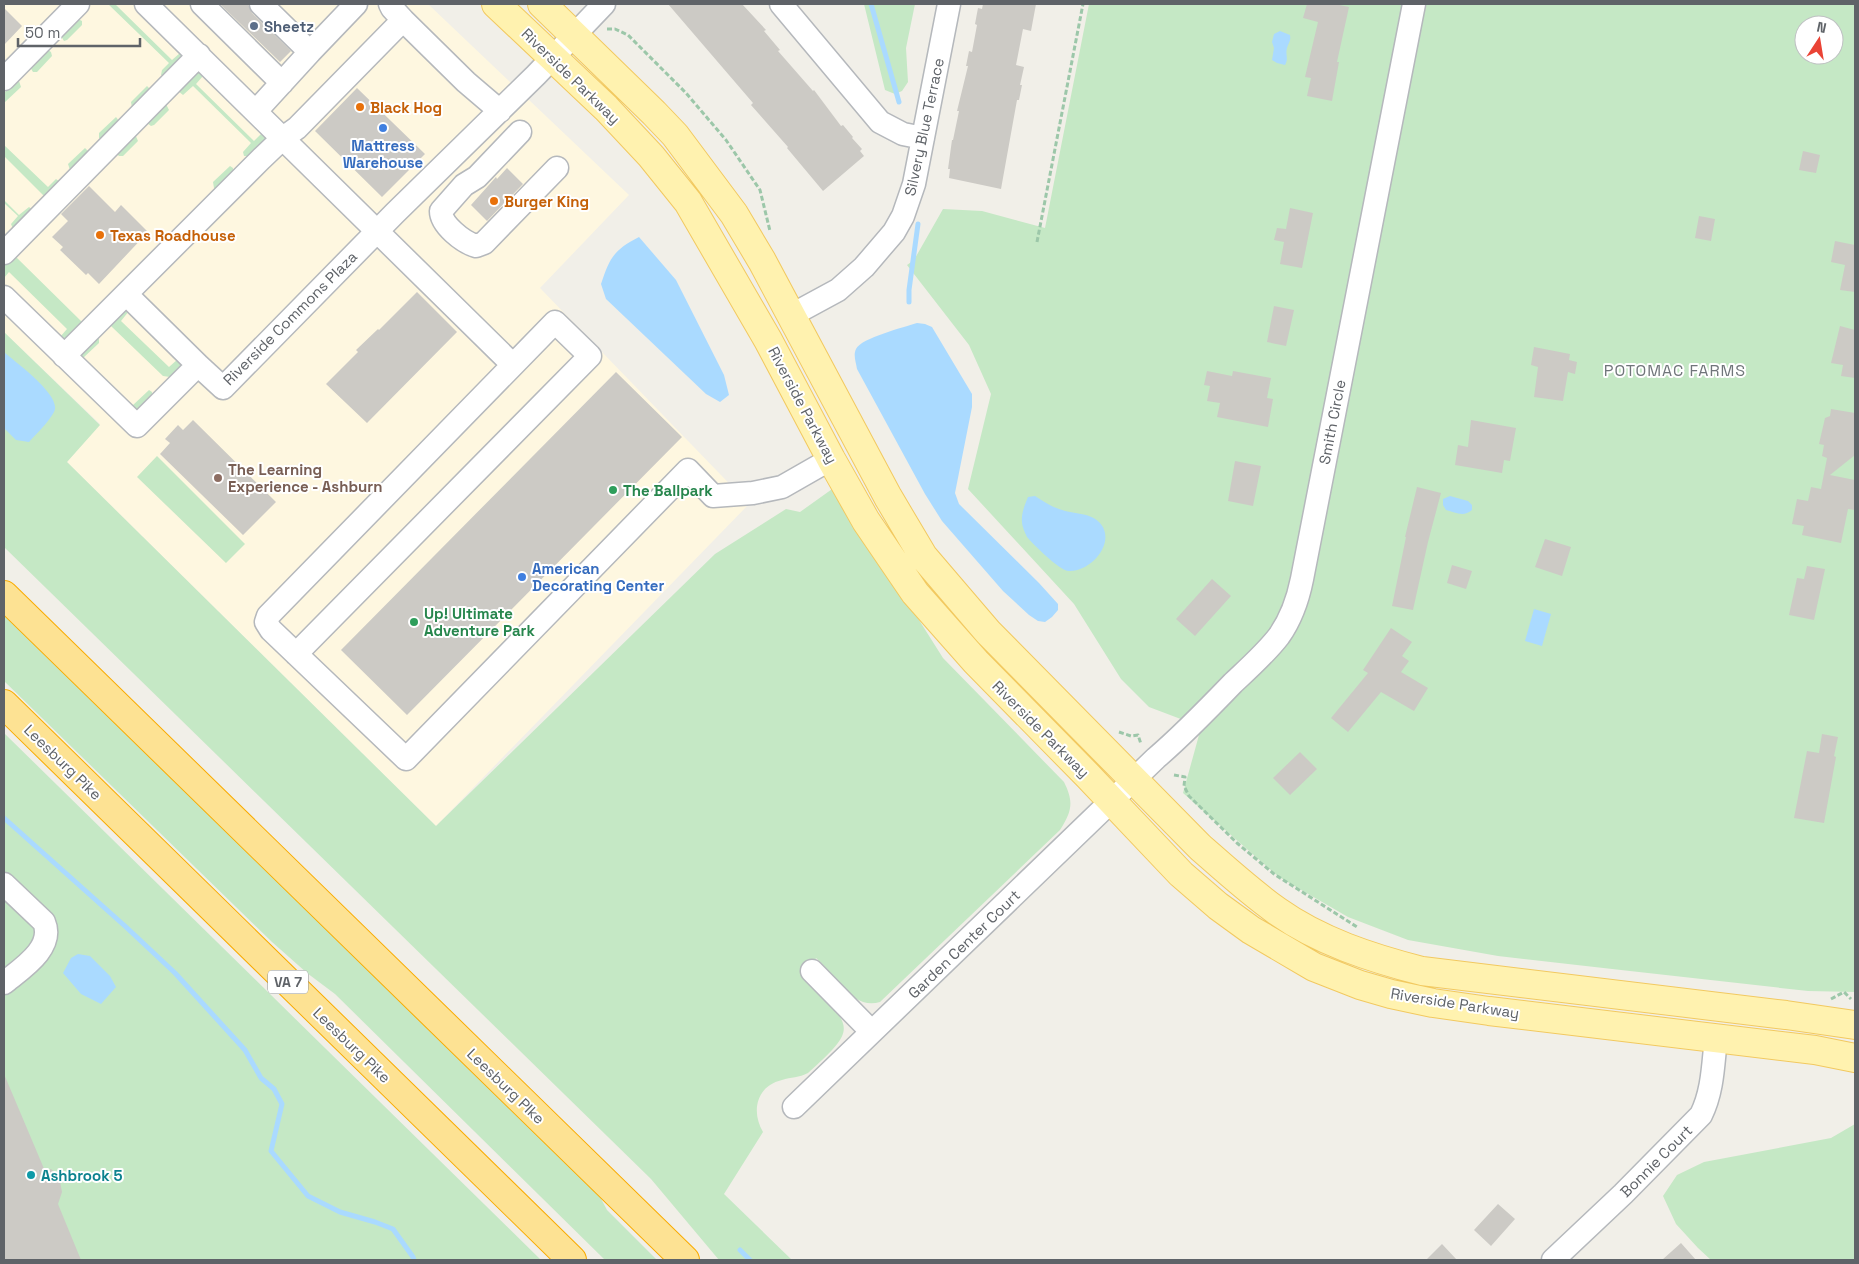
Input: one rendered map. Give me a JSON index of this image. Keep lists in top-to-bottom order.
{
  "streets": {
    "highway": ["Leesburg Pike", "VA 7", "Leesburg PIke"],
    "main road": ["Riverside Parkway"],
    "street": [
      "Silvery Blue Terrace",
      "Riverside Commons Plaza",
      "Smith Circle",
      "Garden Center Court",
      "Bonnie Court"
    ]
  },
  "crossings": [
    ["Riverside Parkway", "Silvery Blue Terrace"],
    ["Riverside Parkway", "Riverside Commons Plaza"],
    ["Riverside Parkway", "Smith Circle"],
    ["Riverside Parkway", "Garden Center Court"],
    ["Riverside Parkway", "Bonnie Court"],
    ["Smith Circle", "Garden Center Court"]
  ],
  "districts": ["POTOMAC FARMS"],
  "places": [
    "Sheetz",
    "Black Hog",
    "Mattress Warehouse",
    "Burger King",
    "Texas Roadhouse",
    "The Learning Experience - Ashburn",
    "The Ballpark",
    "American Decorating Center",
    "Up! Ultimate Adventure Park",
    "Ashbrook 5"
  ],
  "scale_bar": "50 m",
  "north": "top"
}
